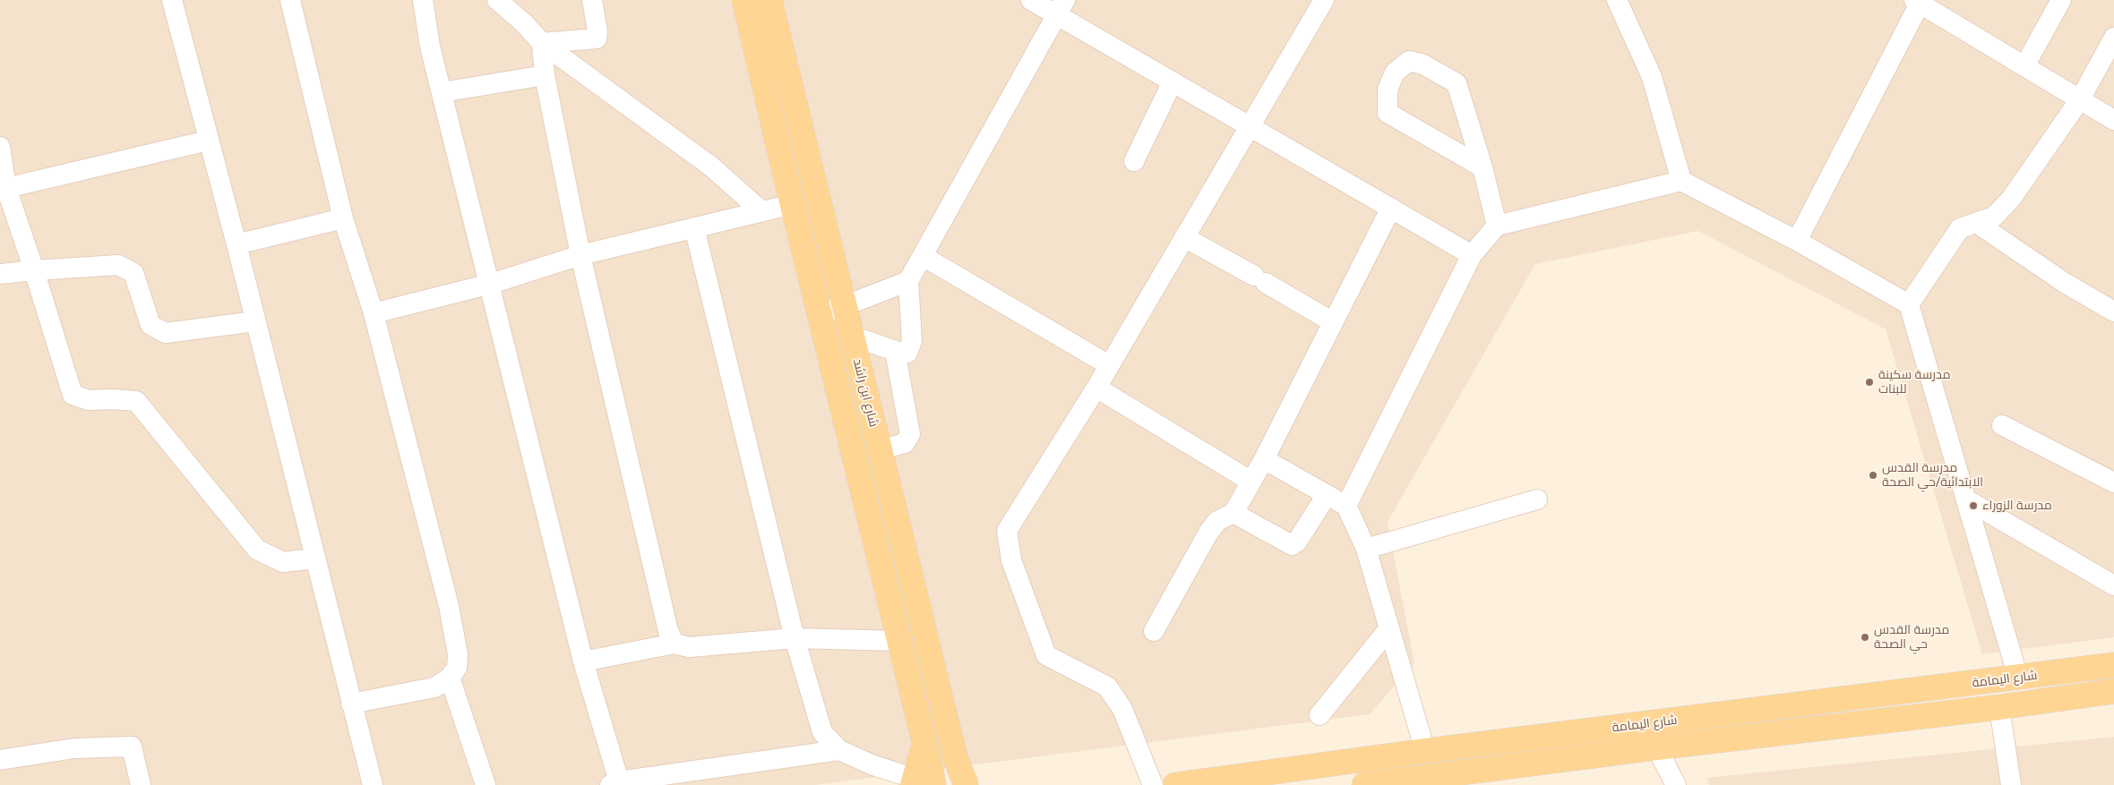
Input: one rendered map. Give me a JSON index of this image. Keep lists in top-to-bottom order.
{
  "streets": {
    "main road": ["شارع ابن راشد", "شارع اليمامة"]
  },
  "places": [
    "مدرسة سكينة للبنات",
    "مدرسة القدس الابتدائية/حي الصحة",
    "مدرسة الزوراء",
    "مدرسة القدس حي الصحة"
  ]
}
